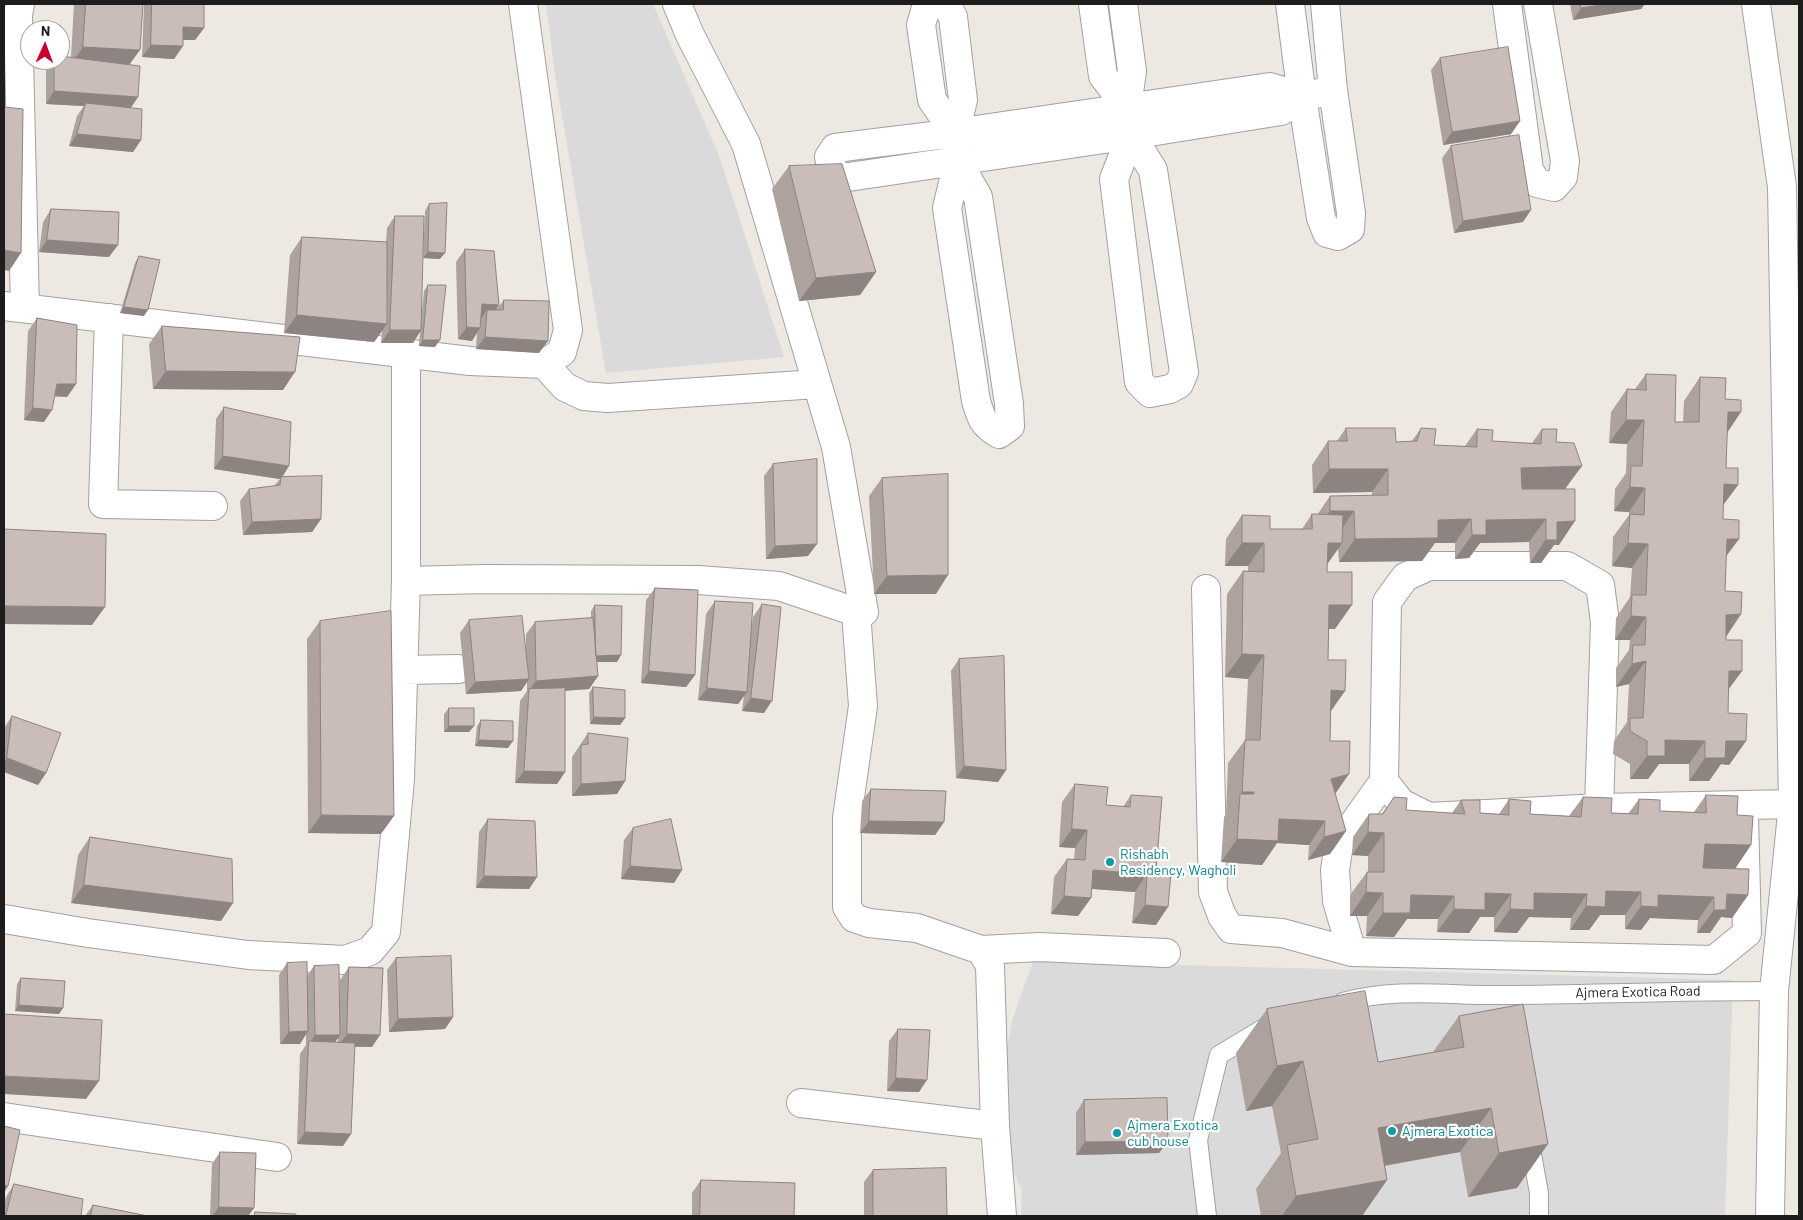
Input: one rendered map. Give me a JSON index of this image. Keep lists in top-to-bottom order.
{
  "streets": {
    "lane": ["Ajmera Exotica Road"]
  },
  "places": ["Rishabh Residency, Wagholi", "Ajmera Exotica", "Ajmera Exotica cub house"],
  "north": "top"
}
